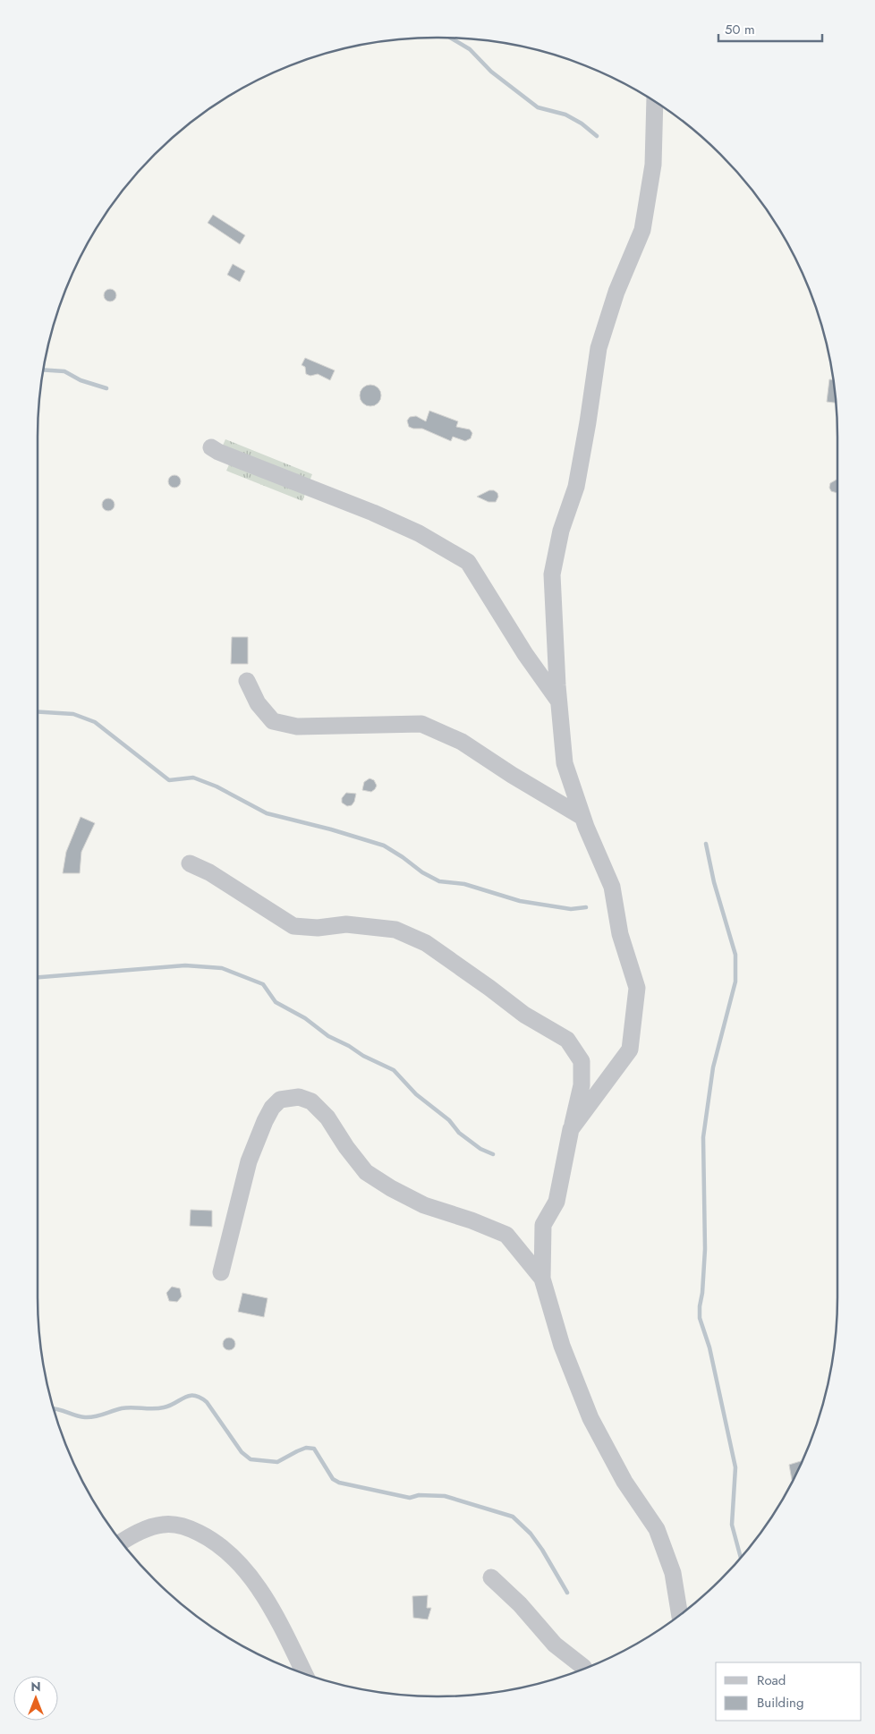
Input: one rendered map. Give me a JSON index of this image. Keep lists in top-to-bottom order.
{
  "legend": ["Road", "Building"],
  "scale_bar": "50 m",
  "north": "top"
}
